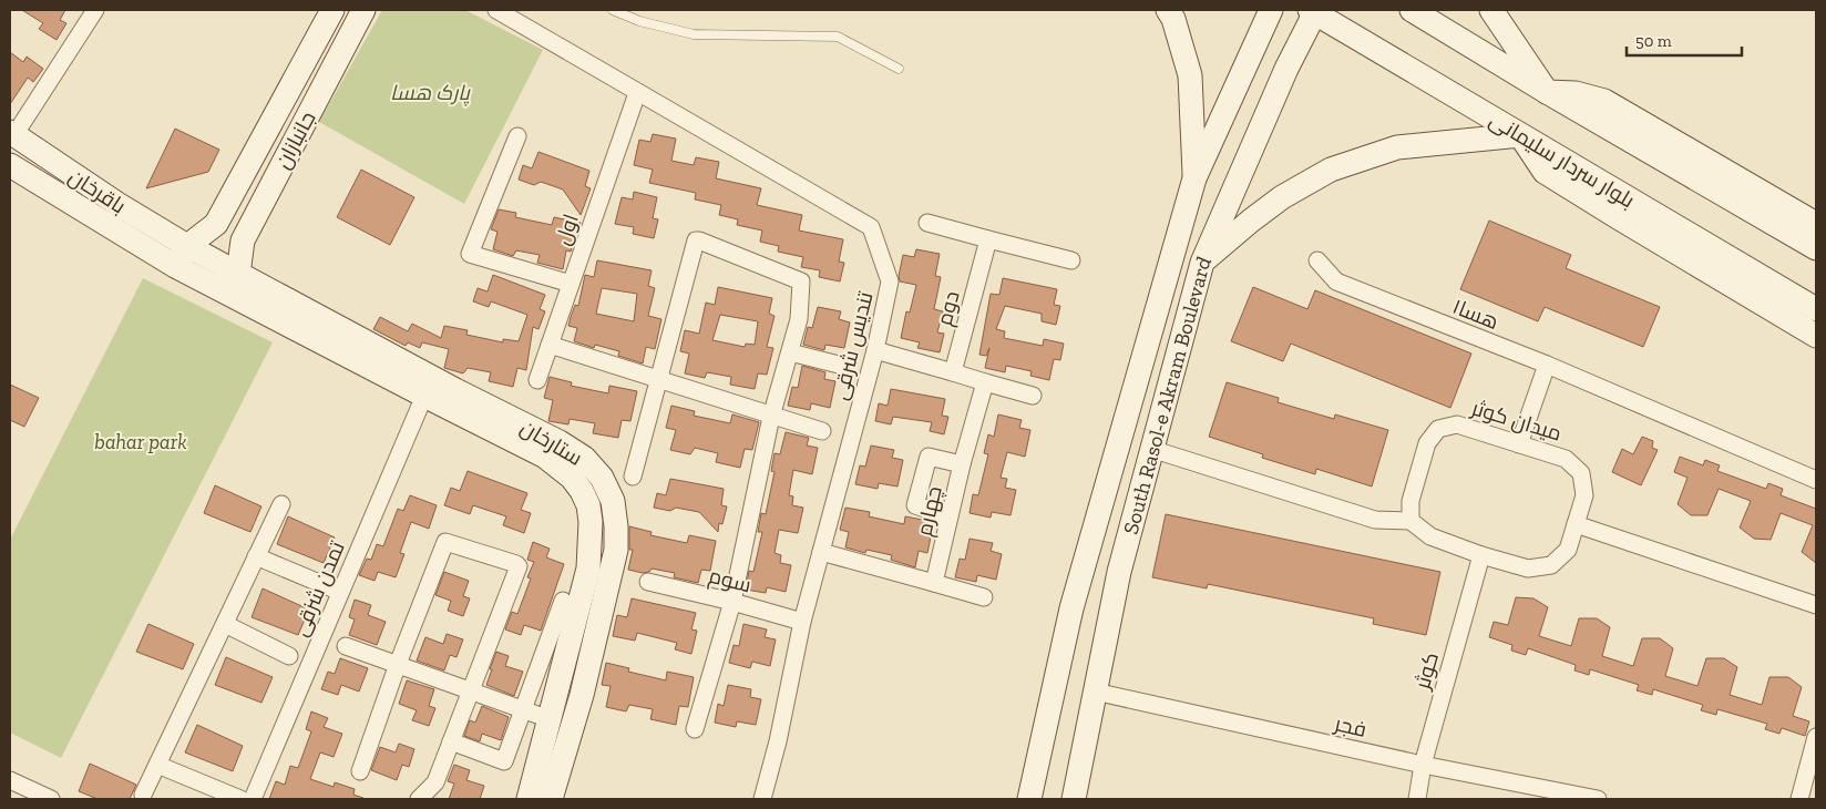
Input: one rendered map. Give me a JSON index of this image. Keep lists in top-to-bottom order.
{
  "streets": {
    "main road": [
      "جانبازان",
      "بلوار سردار سلیمانی",
      "باقرخان",
      "South Rasol-e Akram Boulevard",
      "ستارخان"
    ],
    "street": [
      "اول",
      "دوم",
      "هسا۱",
      "تندیس شرقی",
      "میدان کوثر",
      "چهارم",
      "سوم",
      "تمدن شزقی",
      "کوثر",
      "فجر"
    ]
  },
  "crossings": [
    ["جانبازان", "باقرخان"],
    ["جانبازان", "ستارخان"],
    ["بلوار سردار سلیمانی", "South Rasol-e Akram Boulevard"],
    ["باقرخان", "ستارخان"],
    ["اول", "تندیس شرقی"],
    ["تندیس شرقی", "سوم"],
    ["South Rasol-e Akram Boulevard", "فجر"],
    ["میدان کوثر", "کوثر"],
    ["ستارخان", "تمدن شزقی"],
    ["کوثر", "فجر"]
  ],
  "parks": ["پارک هسا", "bahar park"],
  "scale_bar": "50 m"
}
